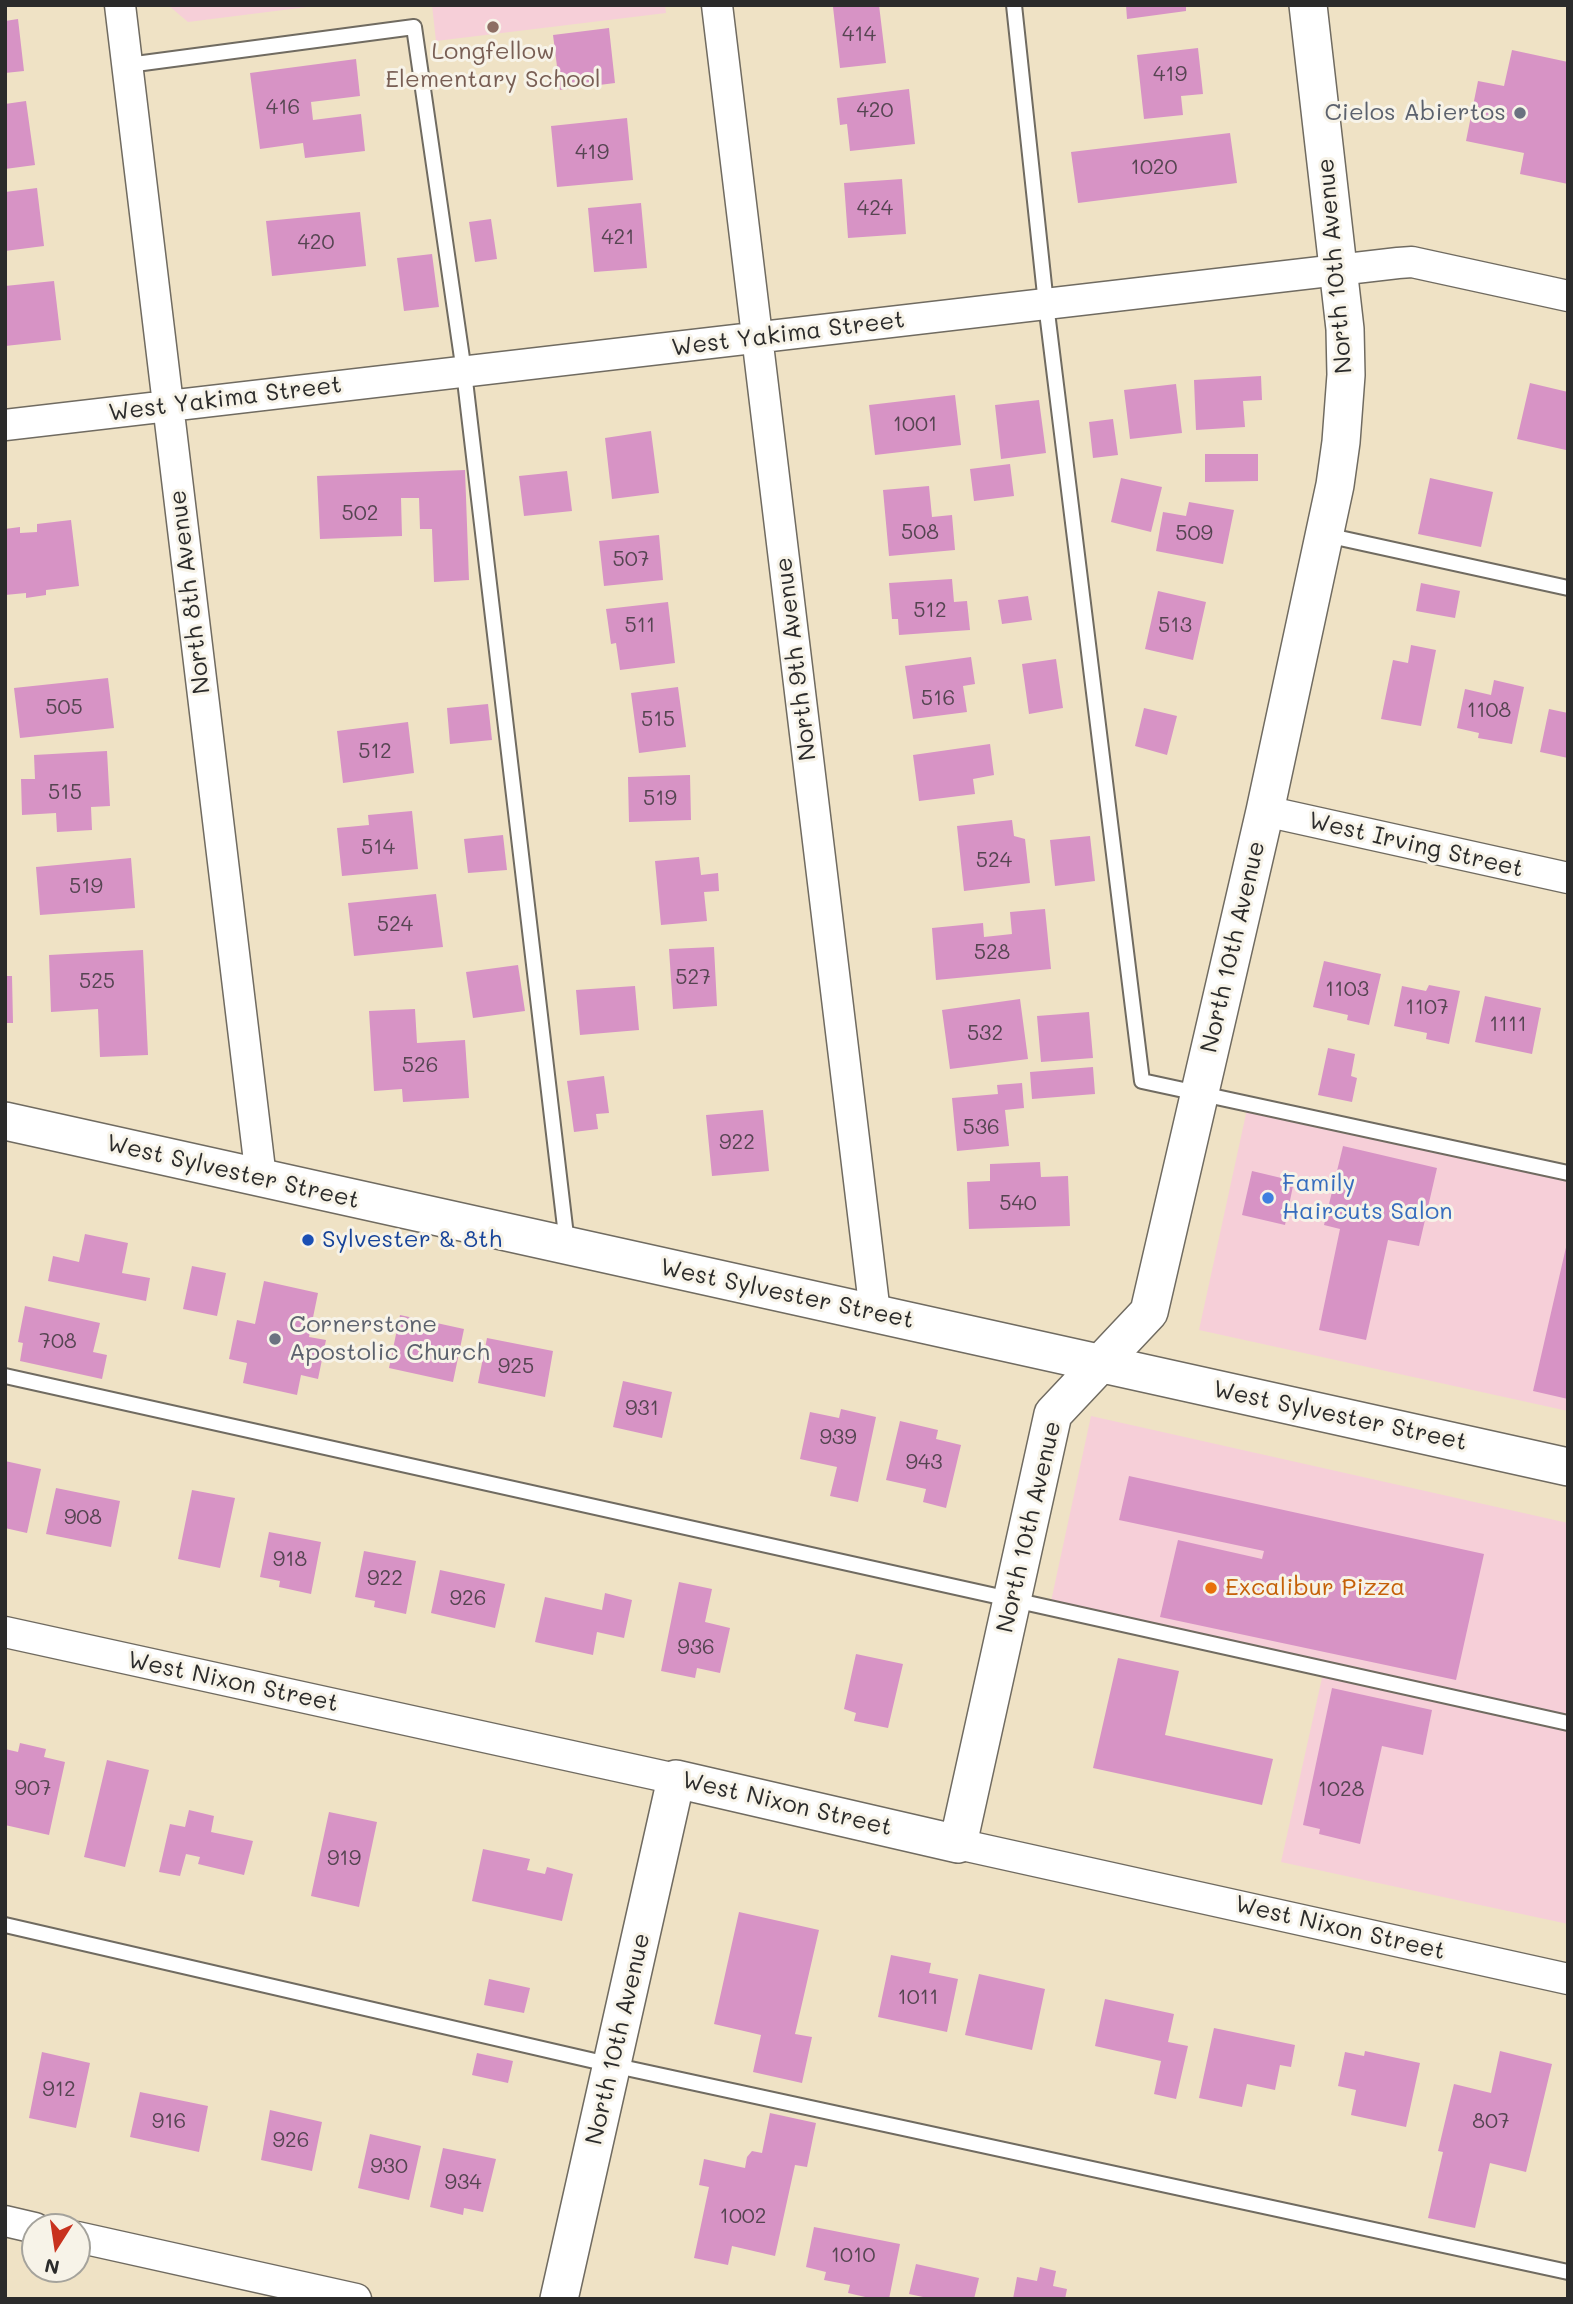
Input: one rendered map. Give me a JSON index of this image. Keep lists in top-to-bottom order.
{
  "streets": {
    "street": [
      "North 10th Avenue",
      "West Yakima Street",
      "North 8th Avenue",
      "North 9th Avenue",
      "West Irving Street",
      "West Sylvester Street",
      "West Nixon Street"
    ]
  },
  "crossings": [
    ["North 10th Avenue", "West Yakima Street"],
    ["North 10th Avenue", "West Irving Street"],
    ["North 10th Avenue", "West Sylvester Street"],
    ["North 10th Avenue", "West Nixon Street"],
    ["West Yakima Street", "North 8th Avenue"],
    ["West Yakima Street", "North 9th Avenue"],
    ["North 8th Avenue", "West Sylvester Street"],
    ["North 9th Avenue", "West Sylvester Street"]
  ],
  "places": [
    "Longfellow Elementary School",
    "Cielos Abiertos",
    "Family Haircuts Salon",
    "Sylvester & 8th",
    "Cornerstone Apostolic Church",
    "Excalibur Pizza"
  ],
  "house_numbers": [
    "414",
    "419",
    "416",
    "420",
    "419",
    "1020",
    "424",
    "421",
    "420",
    "1001",
    "502",
    "508",
    "509",
    "507",
    "512",
    "511",
    "513",
    "516",
    "505",
    "1108",
    "515",
    "512",
    "515",
    "519",
    "514",
    "524",
    "519",
    "524",
    "528",
    "527",
    "525",
    "1103",
    "1107",
    "1111",
    "532",
    "526",
    "536",
    "922",
    "540",
    "708",
    "925",
    "931",
    "939",
    "943",
    "908",
    "918",
    "922",
    "926",
    "936",
    "907",
    "1028",
    "919",
    "1011",
    "912",
    "916",
    "807",
    "926",
    "930",
    "934",
    "1002",
    "1010"
  ],
  "north": "bottom"
}
